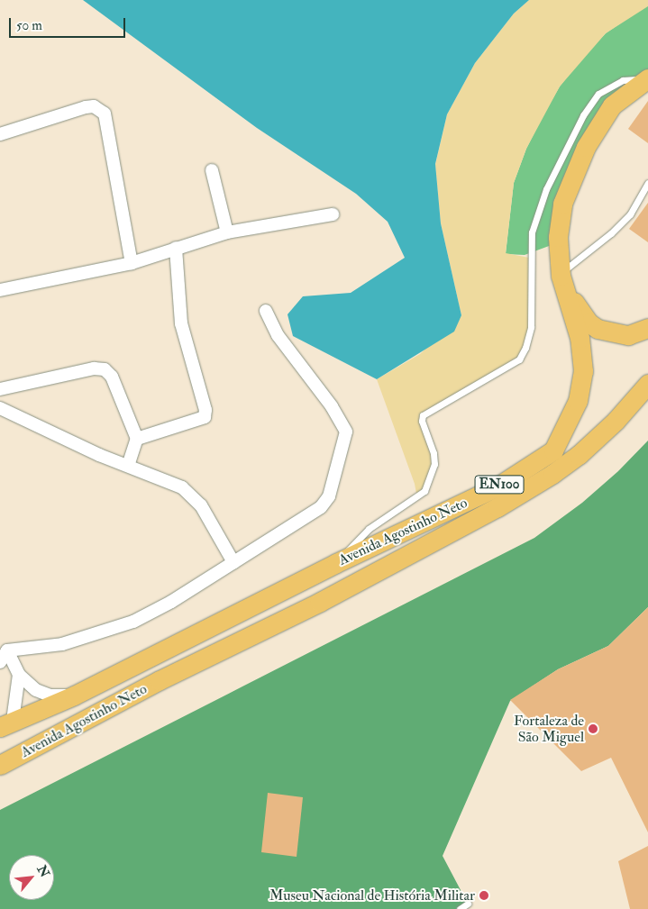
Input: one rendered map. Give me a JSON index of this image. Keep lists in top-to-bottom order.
{
  "streets": {
    "main road": ["EN100", "Avenida Agostinho Neto"]
  },
  "places": ["Fortaleza de São Miguel", "Museu Nacional de História Militar"],
  "scale_bar": "50 m",
  "north": "top right"
}
